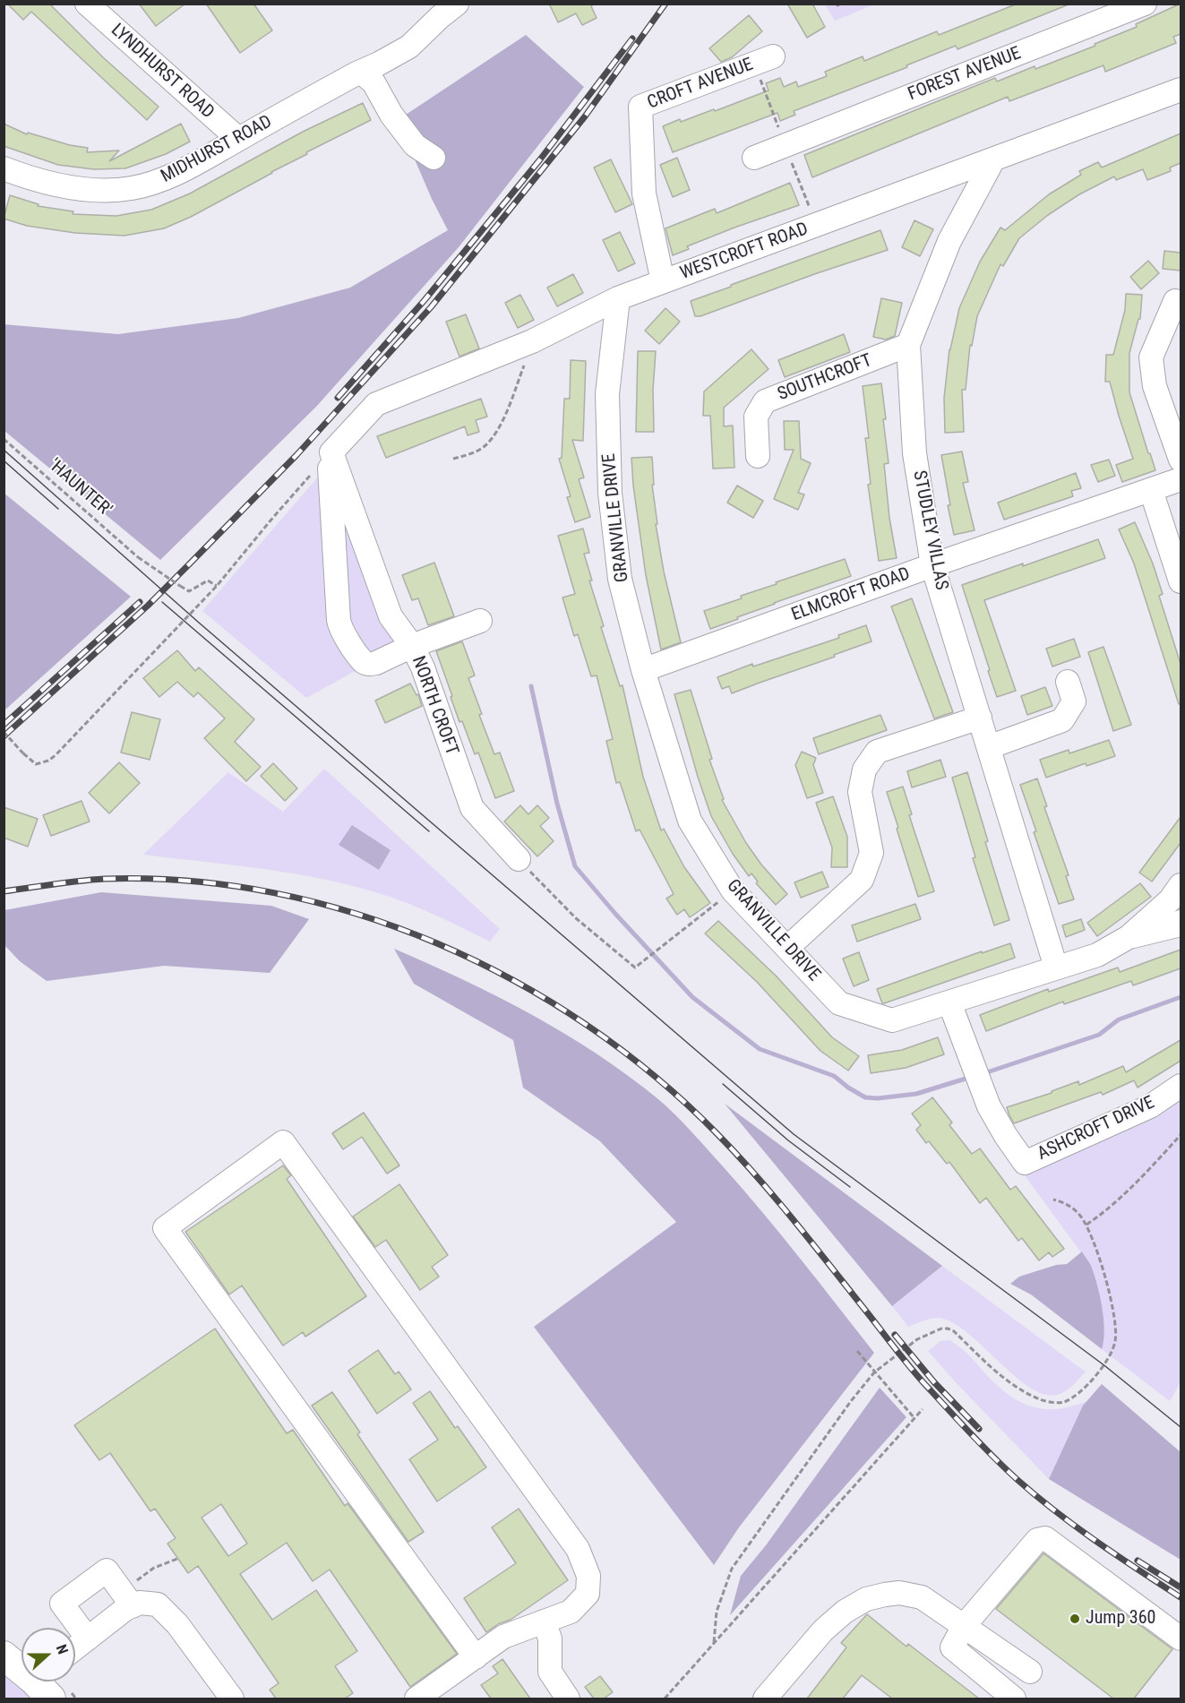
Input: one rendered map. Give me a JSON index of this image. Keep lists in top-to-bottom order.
{
  "streets": {
    "street": [
      "LYNDHURST ROAD",
      "FOREST AVENUE",
      "CROFT AVENUE",
      "MIDHURST ROAD",
      "WESTCROFT ROAD",
      "SOUTHCROFT",
      "GRANVILLE DRIVE",
      "STUDLEY VILLAS",
      "ELMCROFT ROAD",
      "NORTH CROFT",
      "ASHCROFT DRIVE"
    ],
    "path": ["'HAUNTER'"]
  },
  "crossings": [
    ["LYNDHURST ROAD", "MIDHURST ROAD"],
    ["CROFT AVENUE", "WESTCROFT ROAD"],
    ["WESTCROFT ROAD", "GRANVILLE DRIVE"],
    ["WESTCROFT ROAD", "STUDLEY VILLAS"],
    ["WESTCROFT ROAD", "NORTH CROFT"],
    ["SOUTHCROFT", "STUDLEY VILLAS"],
    ["GRANVILLE DRIVE", "STUDLEY VILLAS"],
    ["GRANVILLE DRIVE", "ELMCROFT ROAD"],
    ["GRANVILLE DRIVE", "ASHCROFT DRIVE"],
    ["STUDLEY VILLAS", "ELMCROFT ROAD"]
  ],
  "places": ["Jump 360"],
  "north": "right"
}
